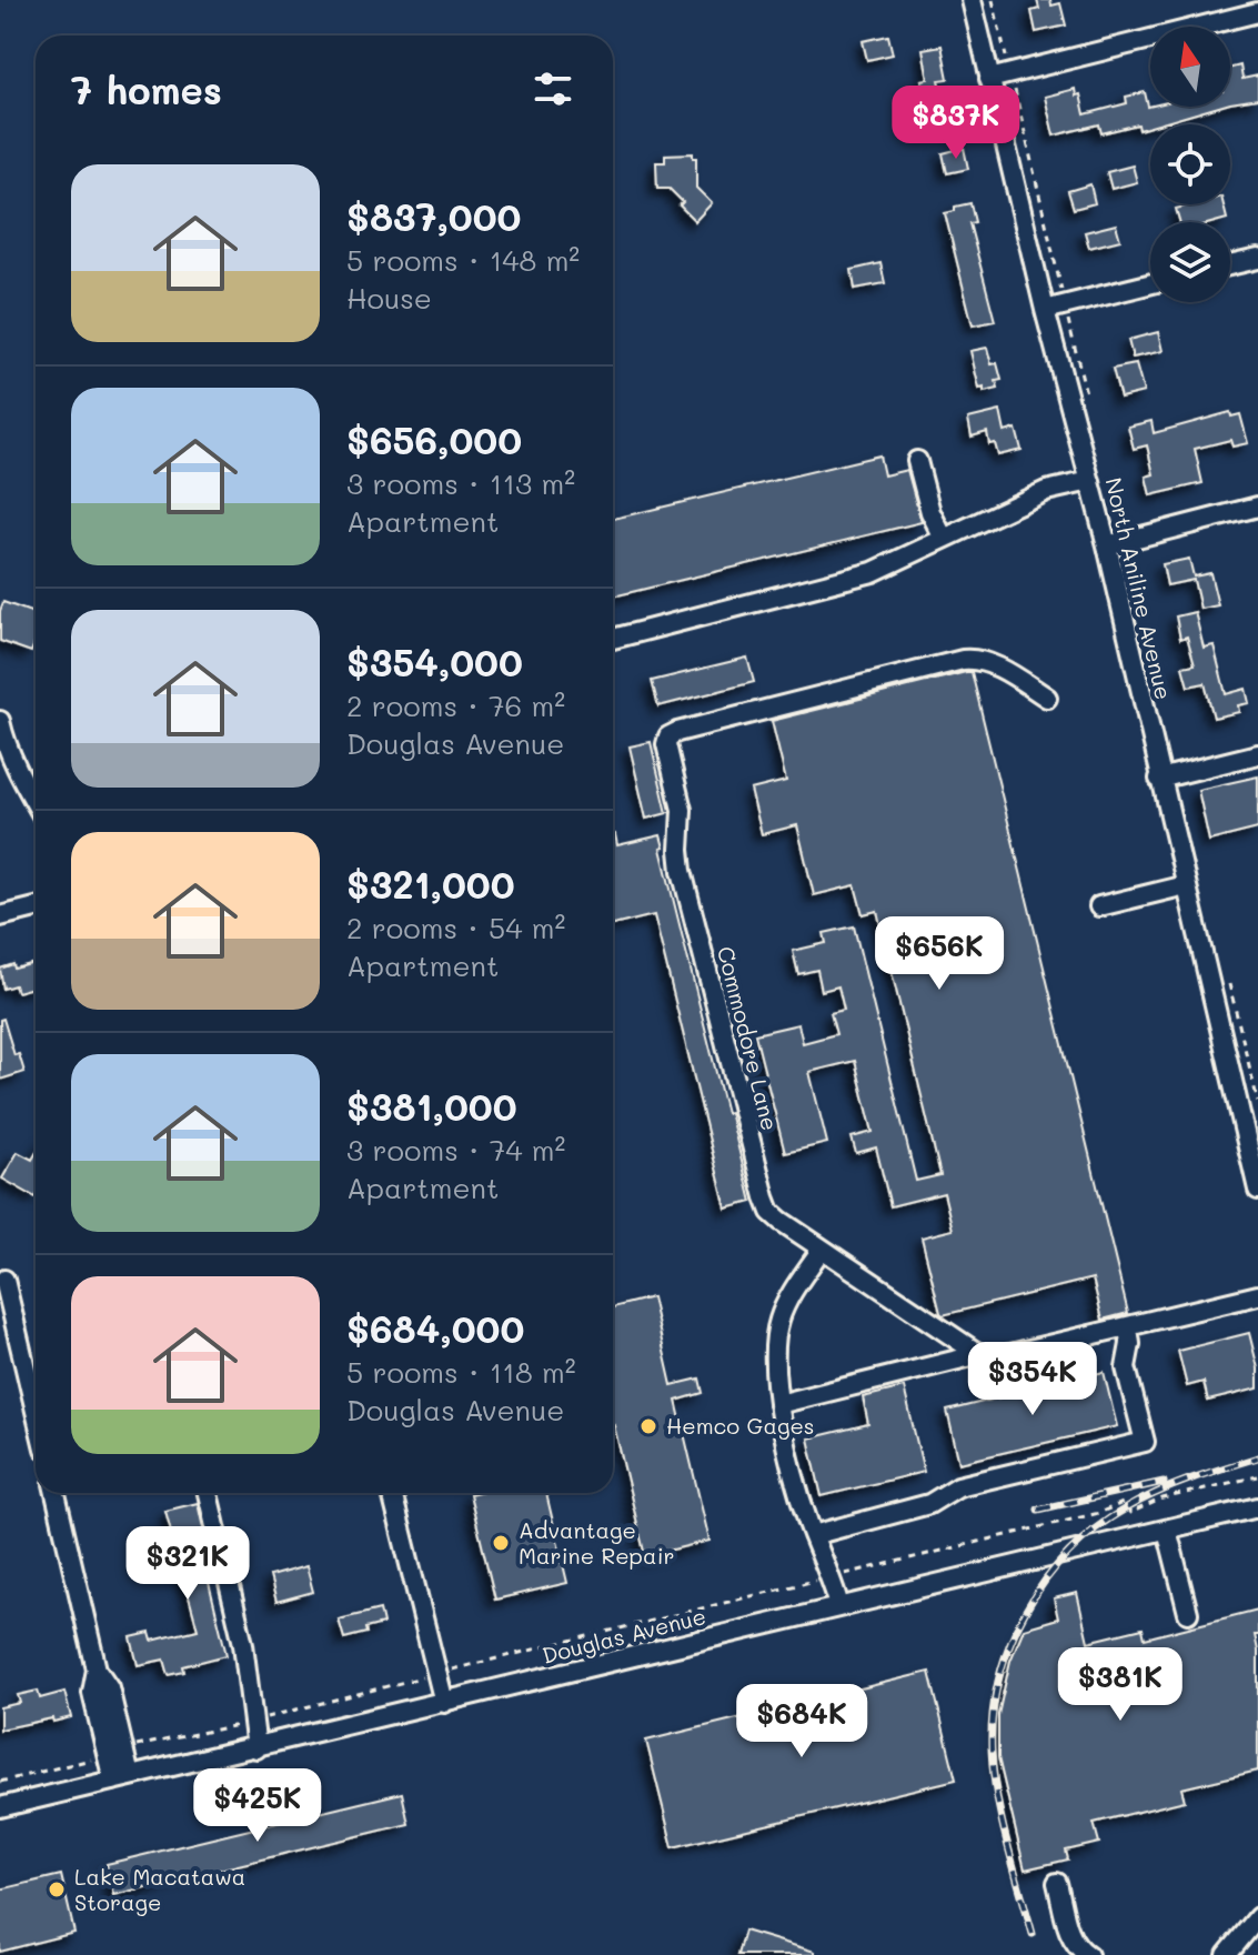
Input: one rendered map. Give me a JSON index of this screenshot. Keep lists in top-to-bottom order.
{
  "streets": {
    "street": ["North Aniline Avenue", "Commodore Lane", "Douglas Avenue"]
  },
  "places": ["Hemco Gages", "Advantage Marine Repair", "Lake Macatawa Storage"],
  "north": "top",
  "page": {
    "heading": "7 homes",
    "price": [
      "$837K",
      "$656K",
      "$354K",
      "$321K",
      "$381K",
      "$684K",
      "$425K"
    ],
    "list": [
      {
        "name": "$837,000",
        "note": "5 rooms · 148 m² · House"
      },
      {
        "name": "$656,000",
        "note": "3 rooms · 113 m² · Apartment"
      },
      {
        "name": "$354,000",
        "note": "2 rooms · 76 m² · Douglas Avenue"
      },
      {
        "name": "$321,000",
        "note": "2 rooms · 54 m² · Apartment"
      },
      {
        "name": "$381,000",
        "note": "3 rooms · 74 m² · Apartment"
      },
      {
        "name": "$684,000",
        "note": "5 rooms · 118 m² · Douglas Avenue"
      }
    ]
  }
}
